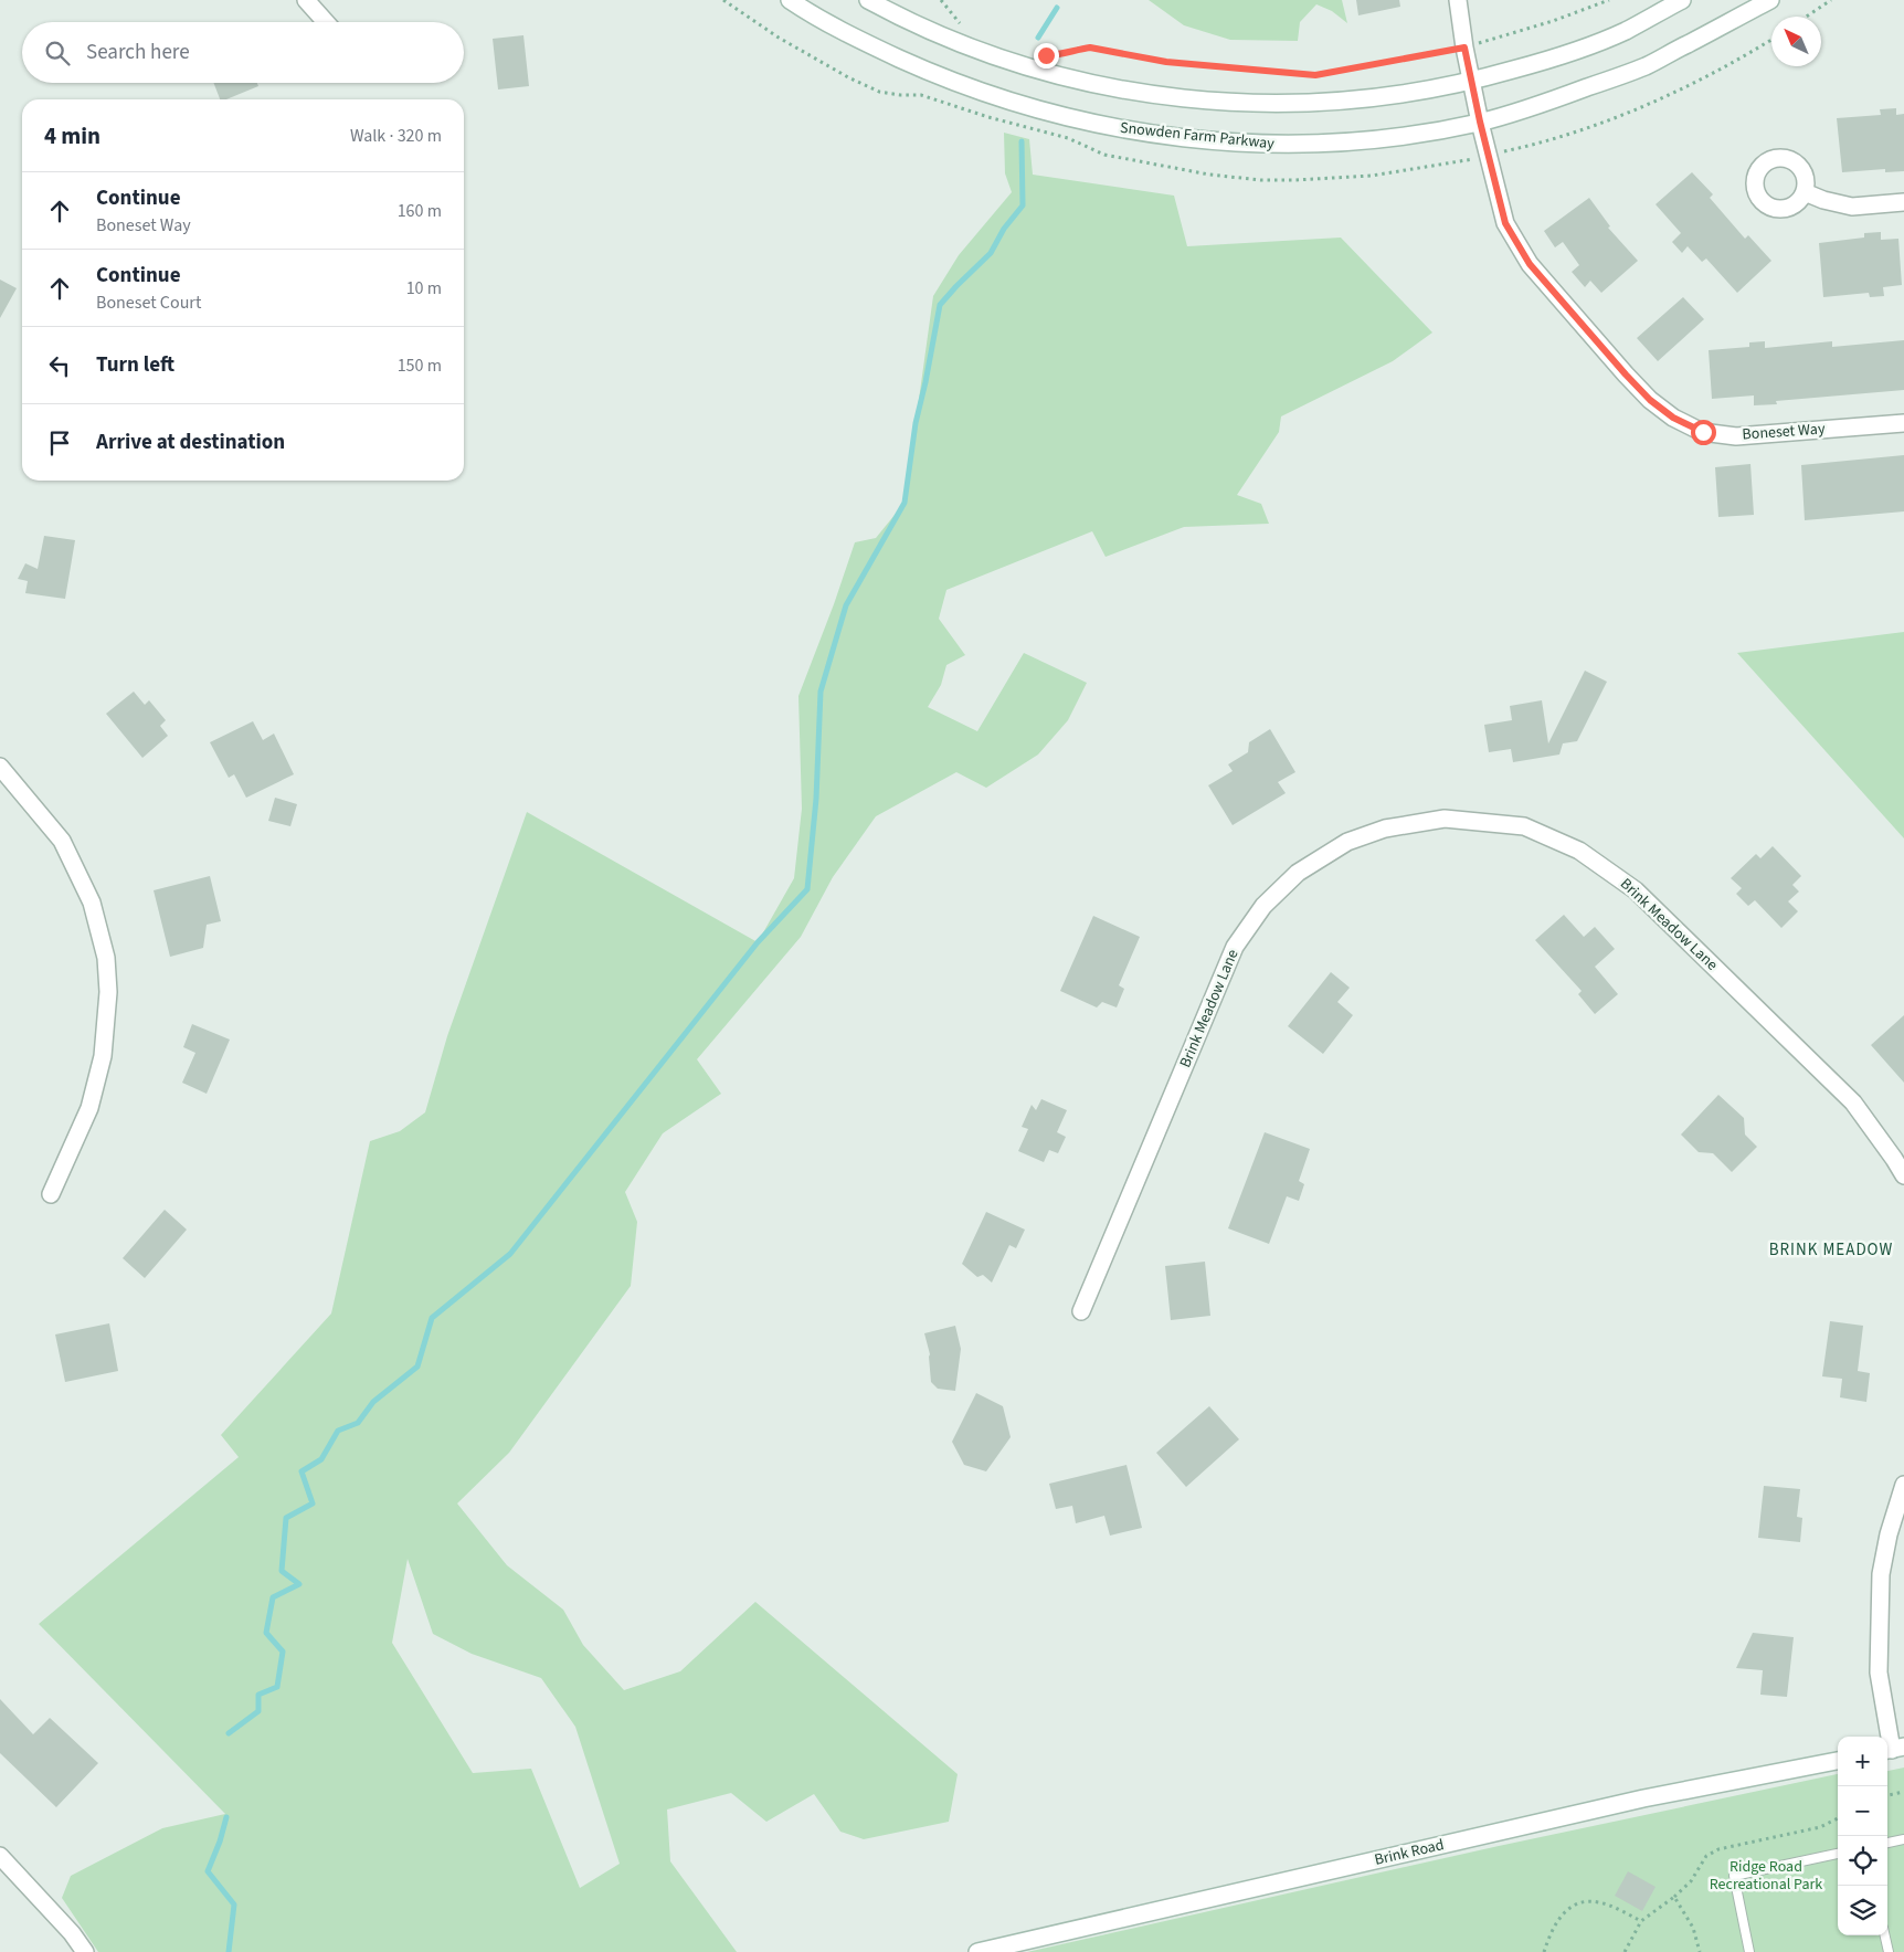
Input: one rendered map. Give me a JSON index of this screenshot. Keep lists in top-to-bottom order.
{
  "streets": {
    "street": [
      "Snowden Farm Parkway",
      "Boneset Way",
      "Brink Meadow Lane",
      "Brink Road"
    ]
  },
  "crossings": [
    ["Snowden Farm Parkway", "Boneset Way"]
  ],
  "districts": ["BRINK MEADOW"],
  "parks": ["Ridge Road Recreational Park"],
  "north": "top left",
  "page": {
    "search": "Search here",
    "heading": ["4 min", "Walk · 320 m"],
    "list": [
      ["Continue", "Boneset Way", "160 m"],
      ["Continue", "Boneset Court", "10 m"],
      ["Turn left", "150 m"],
      "Arrive at destination"
    ],
    "map_buttons": ["+", "−"]
  }
}
